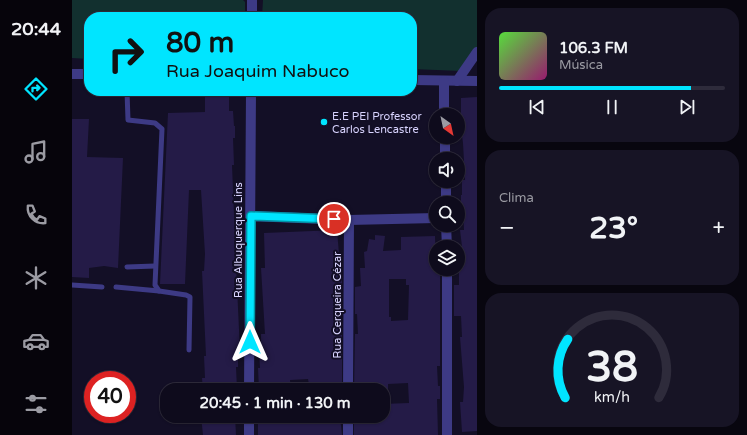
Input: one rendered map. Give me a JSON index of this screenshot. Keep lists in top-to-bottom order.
{
  "streets": {
    "street": ["Rua Albuquerque Lins", "Rua Cerqueira Cézar"]
  },
  "places": ["E.E PEI Professor Carlos Lencastre"],
  "north": "bottom right",
  "page": {
    "tabs": "20:44",
    "turn": ["80 m", "Rua Joaquim Nabuco"],
    "song": ["106.3 FM", "Música"],
    "tile": "Clima",
    "heat": ["−", "23°", "+"],
    "limit": "40",
    "trip": "20:45 · 1 min · 130 m",
    "gauge": ["38", "km/h"]
  }
}
